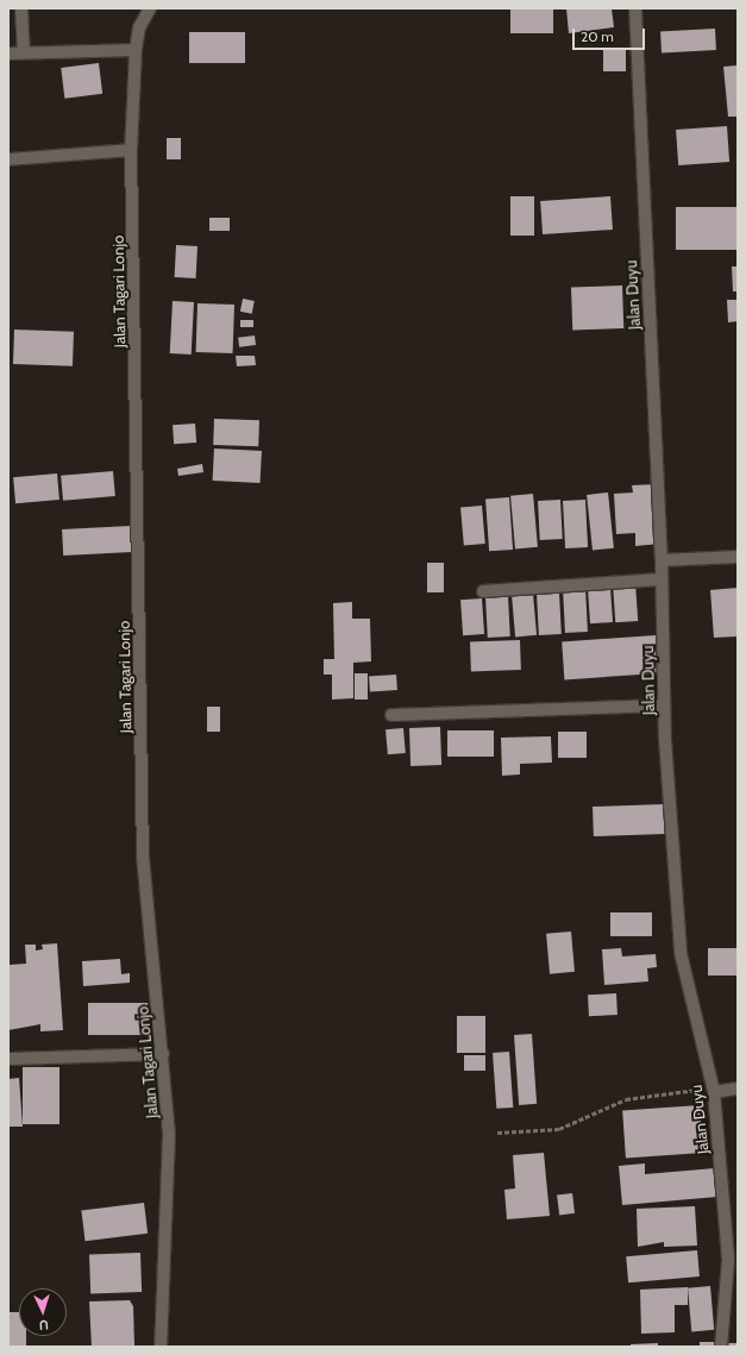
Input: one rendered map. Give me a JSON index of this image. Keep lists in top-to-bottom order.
{
  "streets": {
    "street": ["Jalan Tagari Lonjo", "Jalan Duyu"]
  },
  "scale_bar": "20 m",
  "north": "bottom"
}
